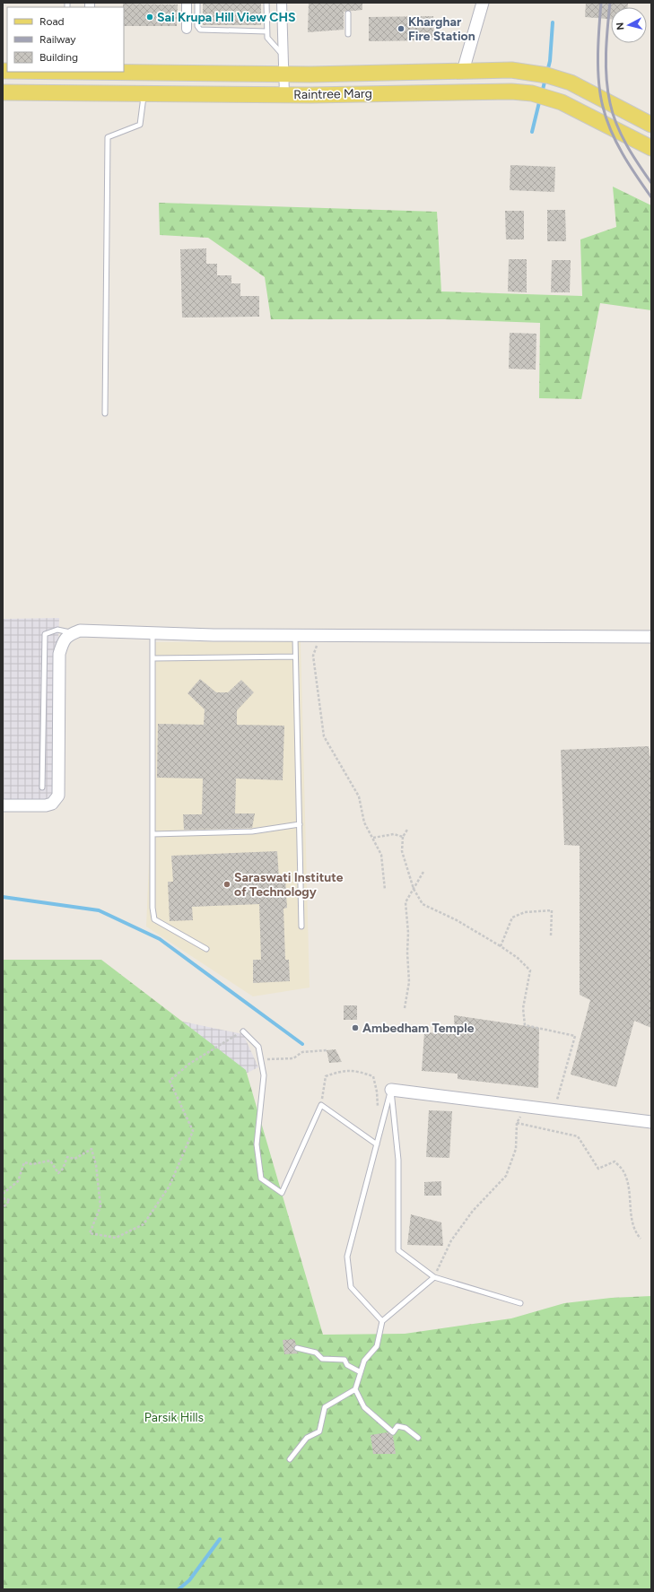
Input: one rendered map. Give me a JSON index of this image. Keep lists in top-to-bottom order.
{
  "streets": {
    "main road": ["Raintree Marg"]
  },
  "parks": ["Parsik Hills"],
  "places": [
    "Sai Krupa Hill View CHS",
    "Kharghar Fire Station",
    "Saraswati Institute of Technology",
    "Ambedham Temple"
  ],
  "legend": ["Road", "Railway", "Building"],
  "north": "left"
}
